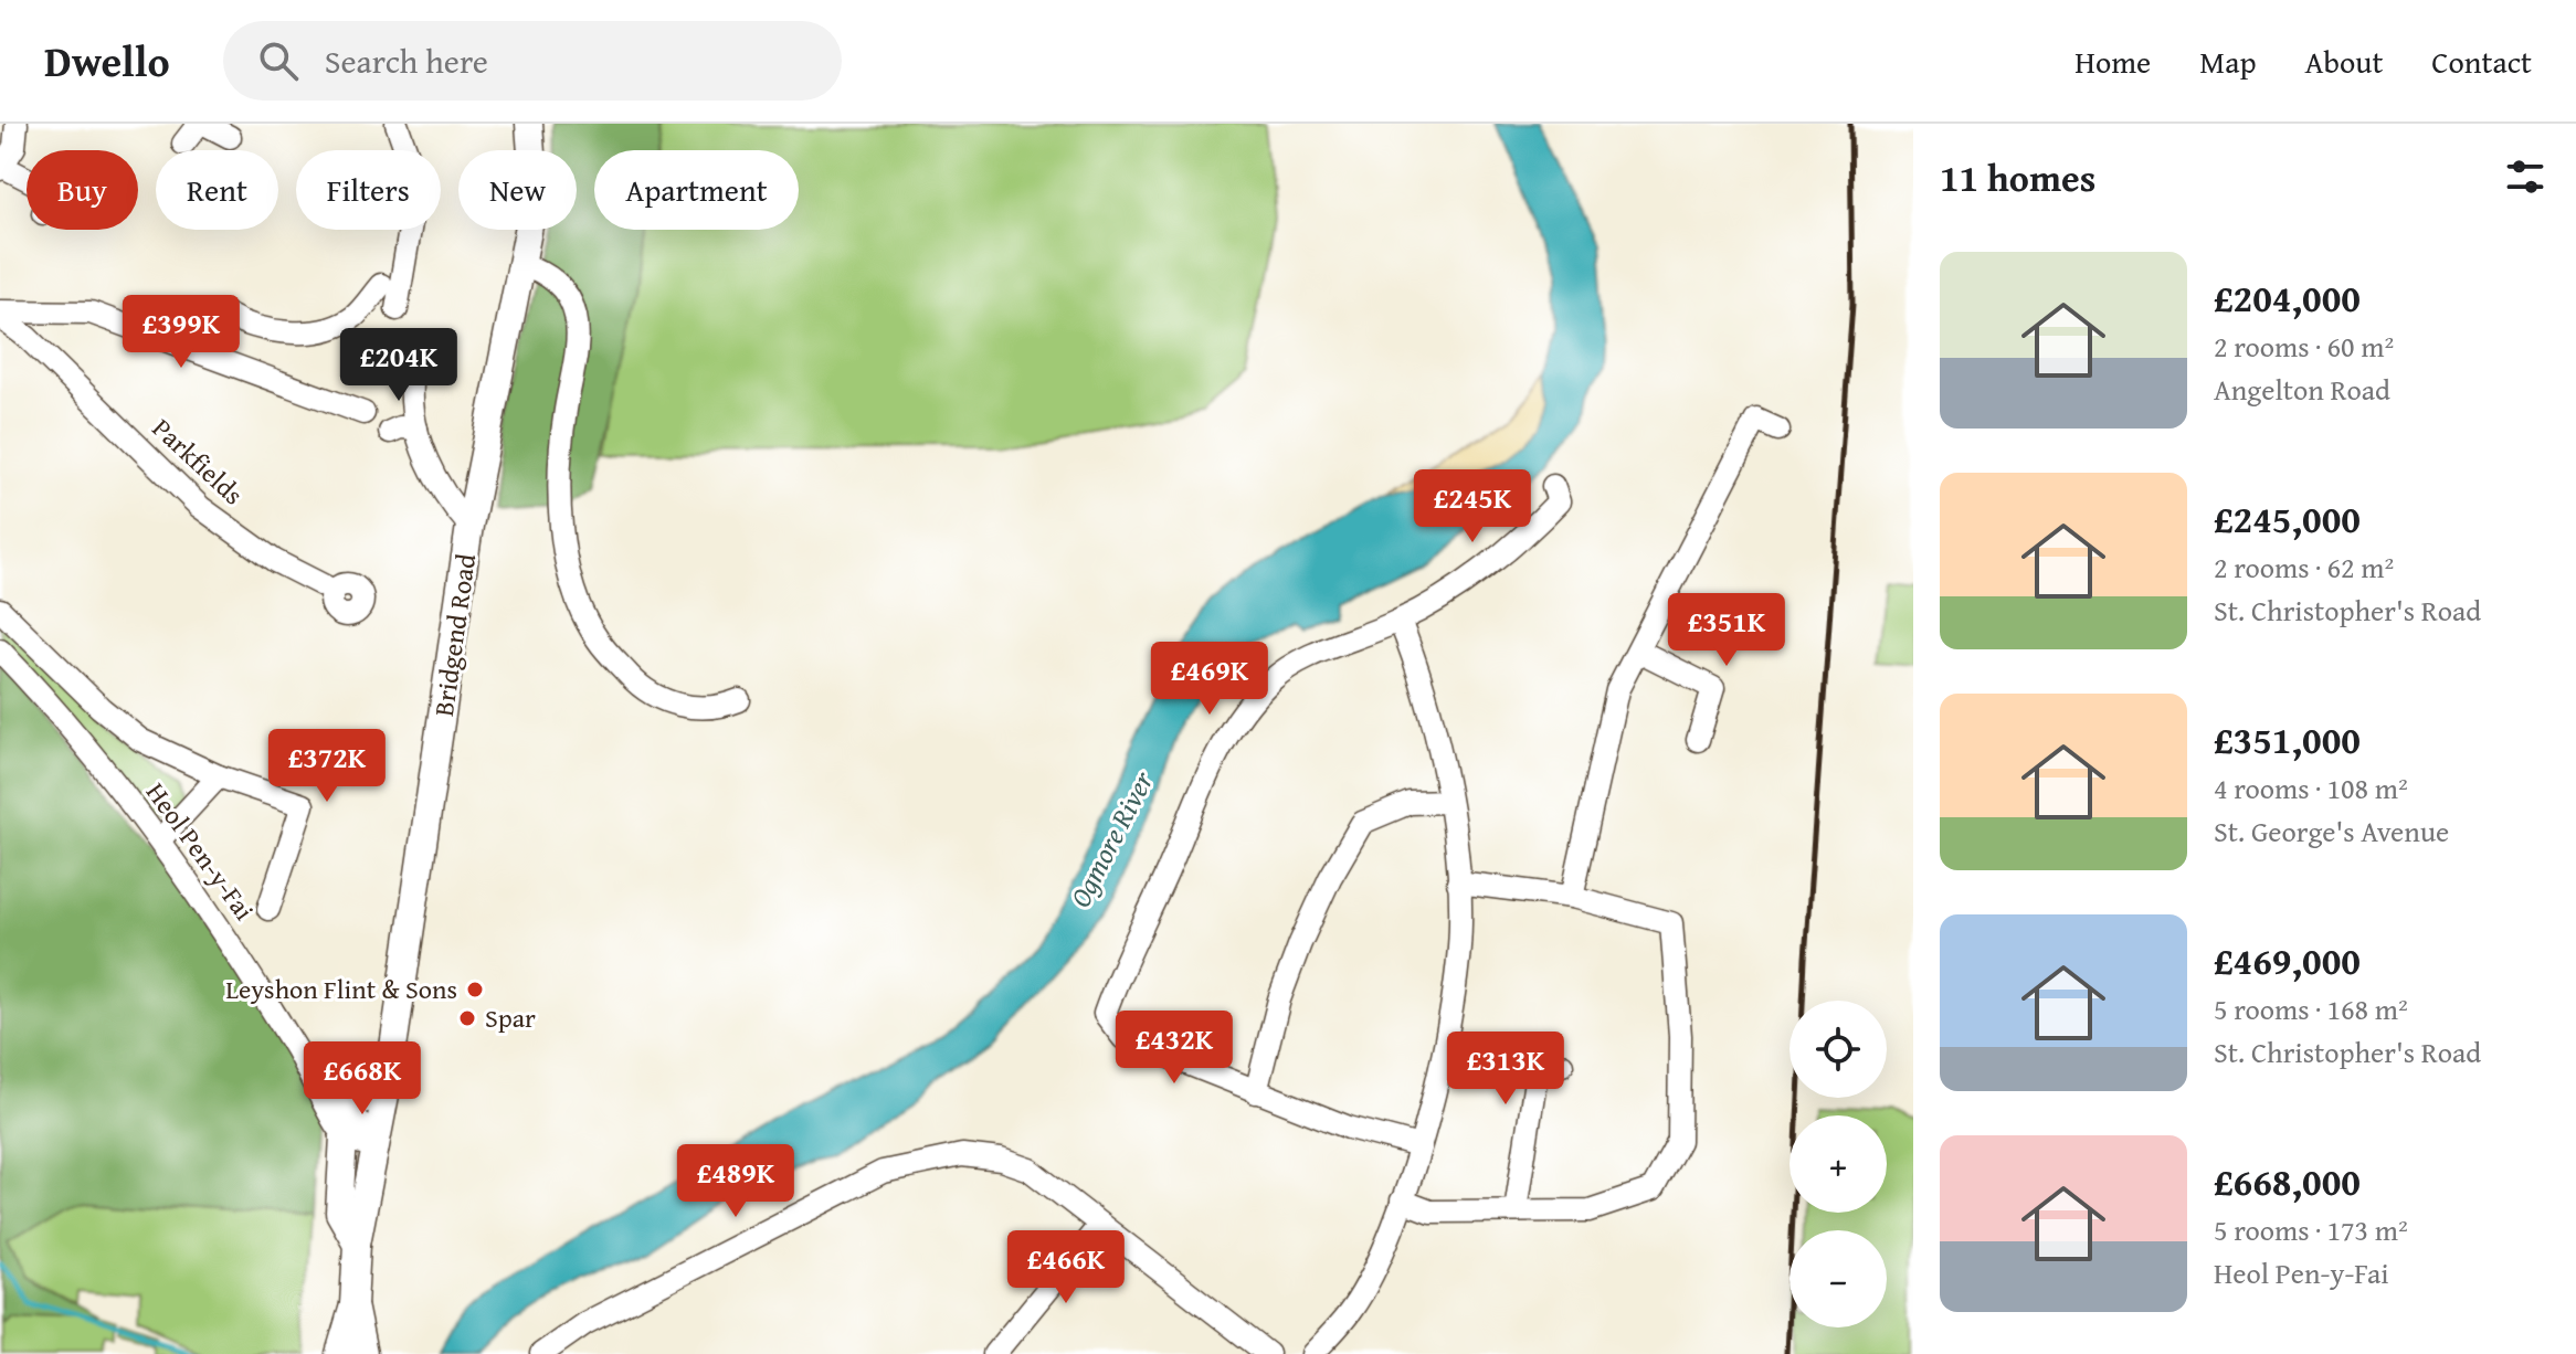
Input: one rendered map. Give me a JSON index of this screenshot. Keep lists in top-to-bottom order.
{
  "streets": {
    "main road": ["Bridgend Road"],
    "street": ["Parkfields", "Heol Pen-y-Fai"]
  },
  "crossings": [
    ["Bridgend Road", "Heol Pen-y-Fai"]
  ],
  "water": ["Ogmore River"],
  "places": ["Leyshon Flint & Sons", "Spar"],
  "page": {
    "header": "Dwello",
    "search": "Search here",
    "nav": [
      "Home",
      "Map",
      "About",
      "Contact"
    ],
    "heading": "11 homes",
    "chip": [
      "Buy",
      "Rent",
      "Filters",
      "New",
      "Apartment"
    ],
    "list": [
      {
        "name": "£204,000",
        "note": "2 rooms · 60 m² · Angelton Road"
      },
      {
        "name": "£245,000",
        "note": "2 rooms · 62 m² · St. Christopher's Road"
      },
      {
        "name": "£351,000",
        "note": "4 rooms · 108 m² · St. George's Avenue"
      },
      {
        "name": "£469,000",
        "note": "5 rooms · 168 m² · St. Christopher's Road"
      },
      {
        "name": "£668,000",
        "note": "5 rooms · 173 m² · Heol Pen-y-Fai"
      }
    ],
    "price": [
      "£399K",
      "£204K",
      "£245K",
      "£351K",
      "£469K",
      "£372K",
      "£432K",
      "£313K",
      "£668K",
      "£489K",
      "£466K"
    ],
    "map_buttons": ["+", "−"]
  }
}
